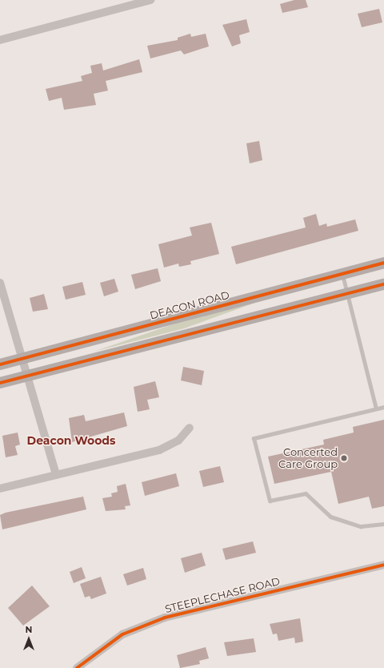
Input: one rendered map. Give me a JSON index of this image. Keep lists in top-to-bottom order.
{
  "streets": {
    "main road": ["DEACON ROAD"],
    "street": ["STEEPLECHASE ROAD"]
  },
  "districts": ["Deacon Woods"],
  "places": ["Concerted Care Group"],
  "north": "top"
}
